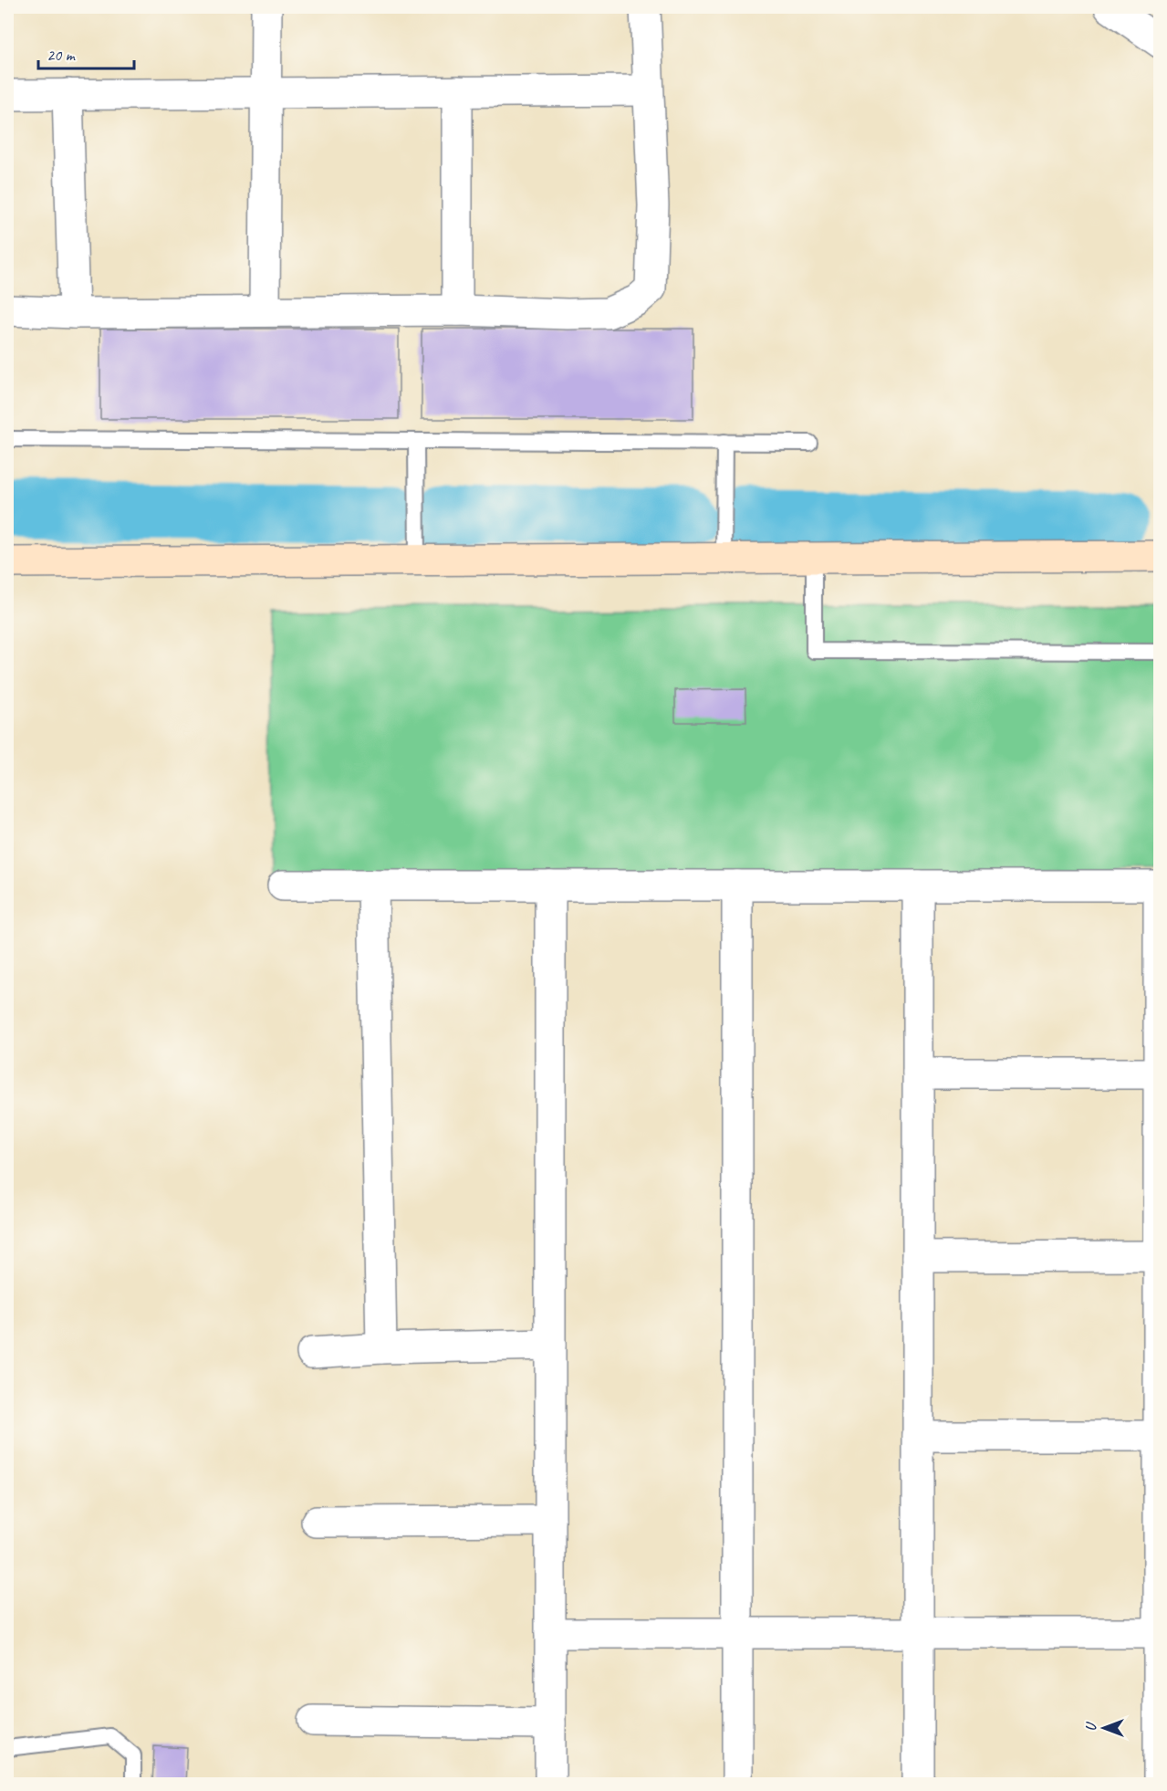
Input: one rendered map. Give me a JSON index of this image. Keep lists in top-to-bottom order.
{
  "scale_bar": "20 m",
  "north": "left"
}
